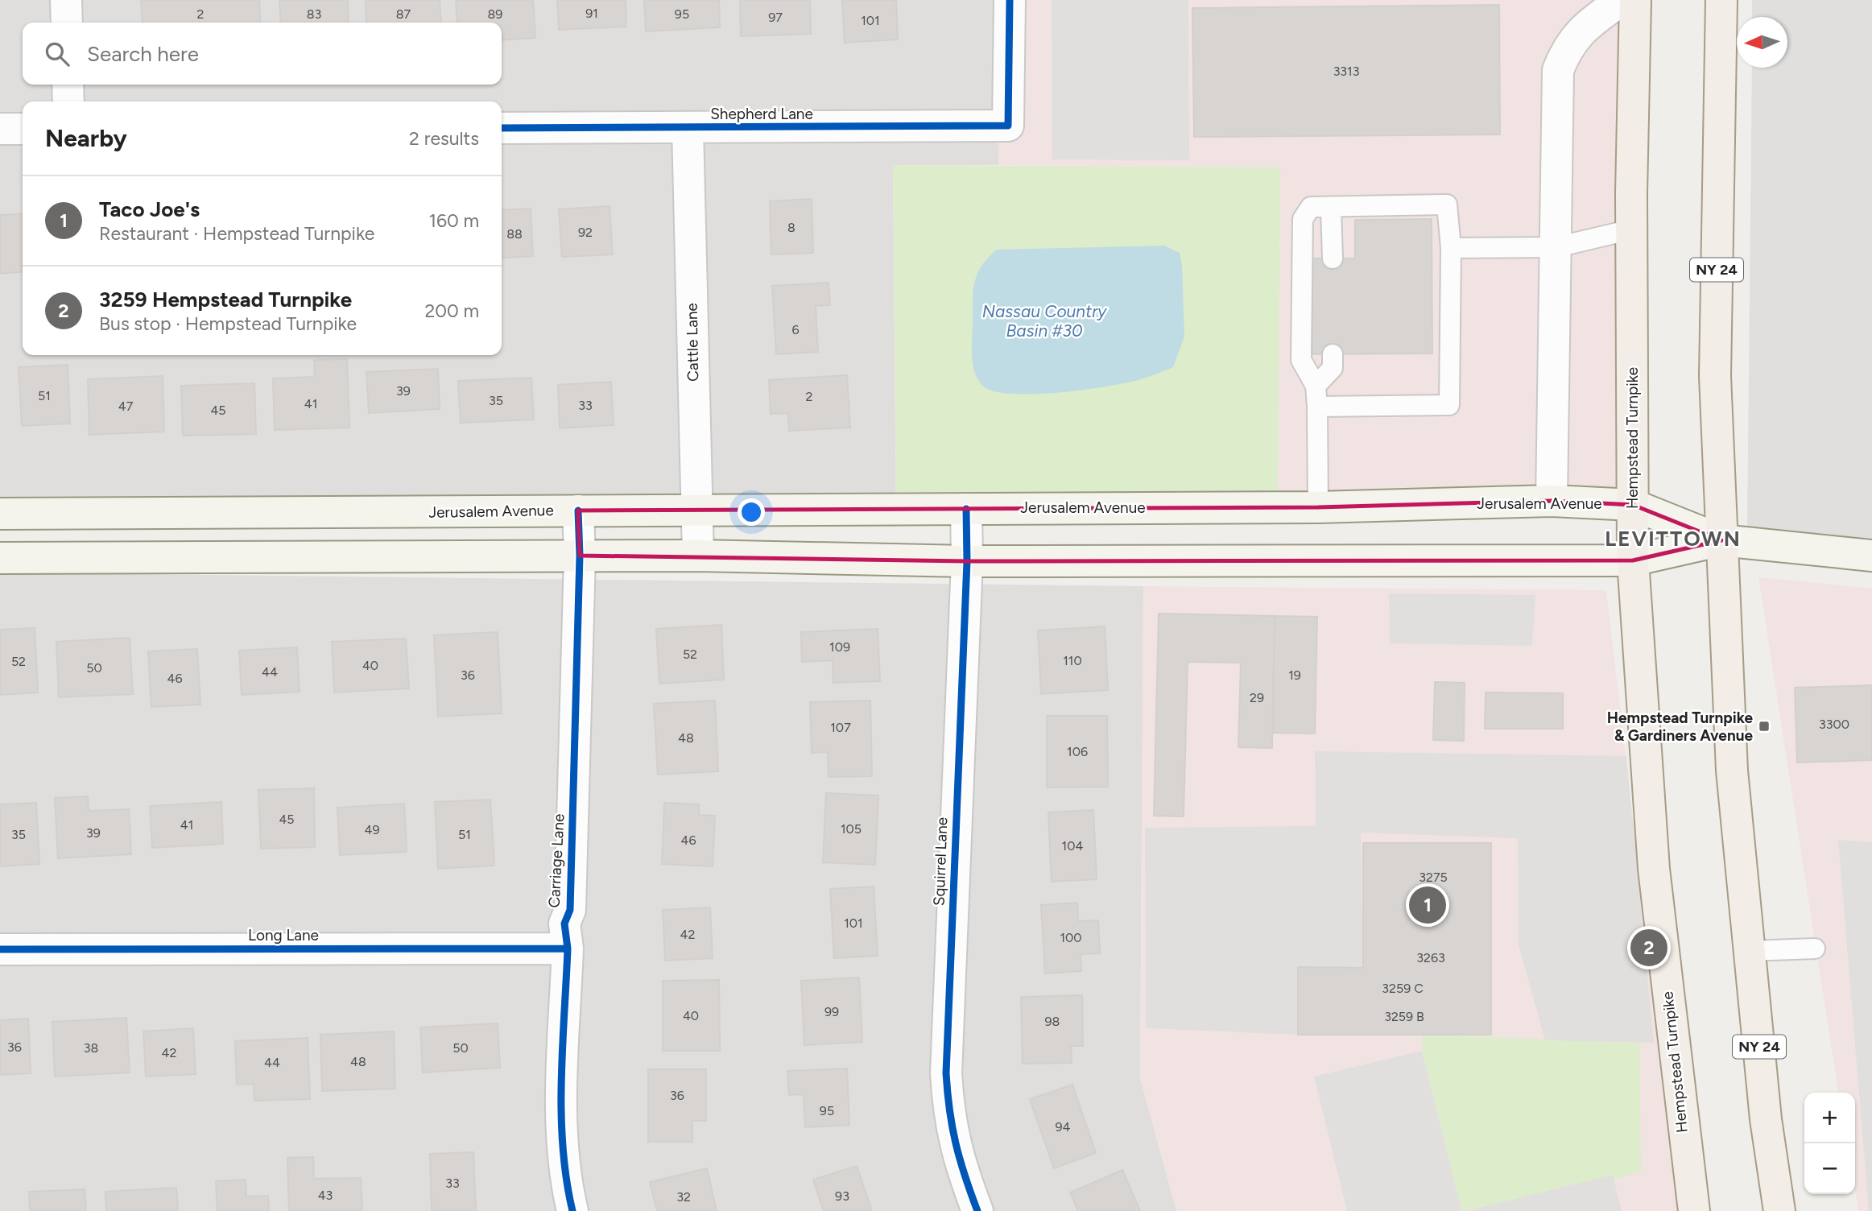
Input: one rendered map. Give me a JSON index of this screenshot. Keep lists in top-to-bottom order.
{
  "streets": {
    "main road": ["NY 24", "Hempstead Turnpike", "Jerusalem Avenue"],
    "street": [
      "Shepherd Lane",
      "Cattle Lane",
      "Carriage Lane",
      "Squirrel Lane",
      "Long Lane"
    ]
  },
  "crossings": [
    ["Shepherd Lane", "Cattle Lane"],
    ["NY 24", "Jerusalem Avenue"],
    ["Cattle Lane", "Jerusalem Avenue"],
    ["Hempstead Turnpike", "Jerusalem Avenue"],
    ["Jerusalem Avenue", "Carriage Lane"],
    ["Jerusalem Avenue", "Squirrel Lane"],
    ["Carriage Lane", "Long Lane"]
  ],
  "districts": ["LEVITTOWN"],
  "water": ["Nassau Country Basin #30"],
  "places": {
    "transit": ["Hempstead Turnpike & Gardiners Avenue"]
  },
  "house_numbers": [
    "91",
    "2",
    "83",
    "87",
    "89",
    "95",
    "97",
    "101",
    "3313",
    "8",
    "92",
    "88",
    "6",
    "39",
    "51",
    "2",
    "35",
    "41",
    "33",
    "47",
    "45",
    "109",
    "52",
    "110",
    "52",
    "40",
    "50",
    "44",
    "36",
    "19",
    "46",
    "29",
    "3300",
    "107",
    "48",
    "106",
    "45",
    "41",
    "105",
    "49",
    "39",
    "35",
    "51",
    "46",
    "104",
    "3275",
    "101",
    "42",
    "100",
    "3263",
    "3259 C",
    "99",
    "40",
    "3259 B",
    "98",
    "36",
    "38",
    "50",
    "42",
    "48",
    "44",
    "36",
    "95",
    "94",
    "33",
    "43",
    "93",
    "32"
  ],
  "north": "left",
  "page": {
    "search": "Search here",
    "heading": ["Nearby", "2 results"],
    "list": [
      {
        "mark": "1",
        "name": "Taco Joe's",
        "note": "Restaurant · Hempstead Turnpike",
        "value": "160 m"
      },
      {
        "mark": "2",
        "name": "3259 Hempstead Turnpike",
        "note": "Bus stop · Hempstead Turnpike",
        "value": "200 m"
      }
    ],
    "pins": ["1", "2"],
    "map_buttons": ["+", "−"]
  }
}
